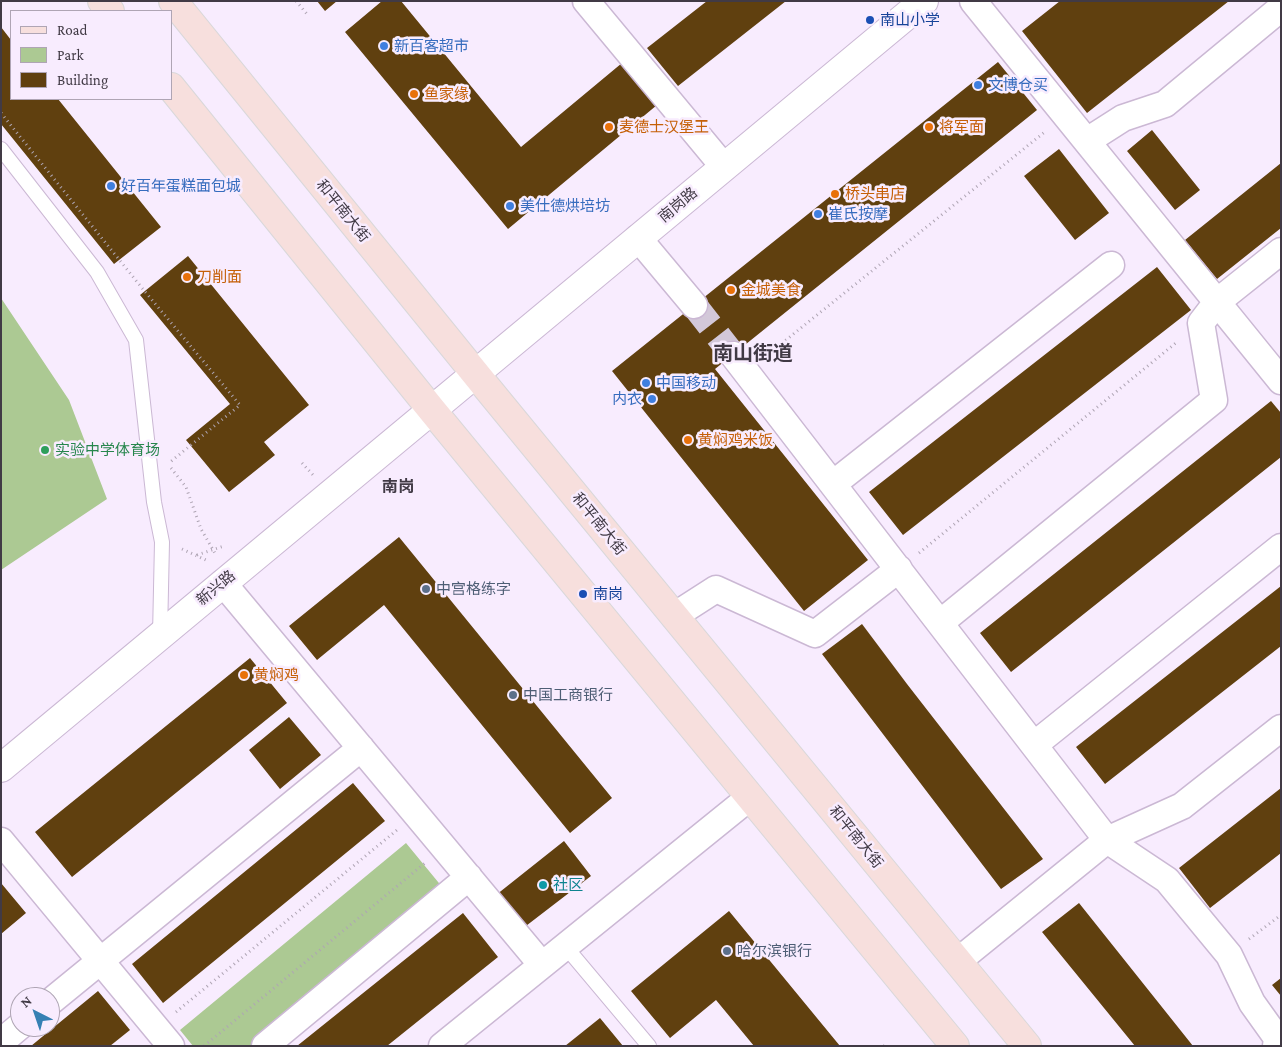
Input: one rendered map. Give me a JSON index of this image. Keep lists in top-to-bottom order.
{
  "streets": {
    "main road": ["和平南大街"],
    "street": ["南岗路", "新兴路"]
  },
  "crossings": [
    ["南岗路", "和平南大街"],
    ["南岗路", "新兴路"]
  ],
  "districts": ["南山街道", "南岗"],
  "places": [
    "南山小学",
    "新百客超市",
    "文博仓买",
    "鱼家缘",
    "麦德士汉堡王",
    "将军面",
    "好百年蛋糕面包城",
    "桥头串店",
    "美仕德烘培坊",
    "崔氏按摩",
    "刀削面",
    "金城美食",
    "中国移动",
    "内衣",
    "黄焖鸡米饭",
    "实验中学体育场",
    "中宫格练字",
    "南岗",
    "黄焖鸡",
    "中国工商银行",
    "社区",
    "哈尔滨银行"
  ],
  "legend": ["Road", "Park", "Building"],
  "north": "top left"
}
